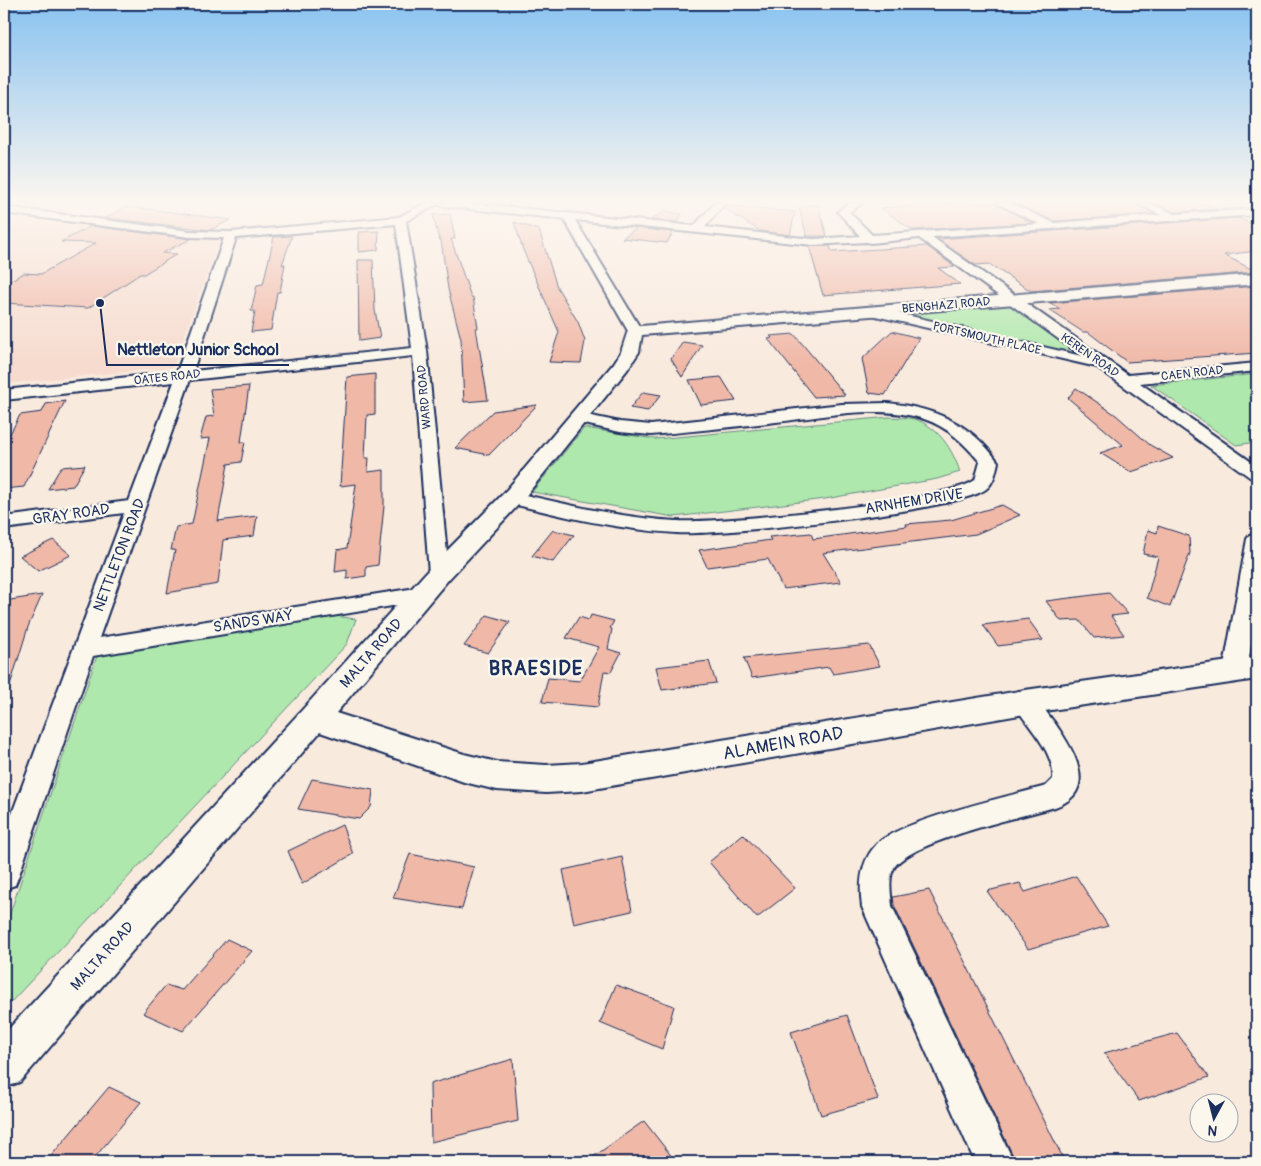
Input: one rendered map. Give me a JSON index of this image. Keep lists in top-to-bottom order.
{
  "streets": {
    "street": [
      "BENGHAZI ROAD",
      "PORTSMOUTH PLACE",
      "KEREN ROAD",
      "CAEN ROAD",
      "OATES ROAD",
      "WARD ROAD",
      "ARNHEM DRIVE",
      "GRAY ROAD",
      "NETTLETON ROAD",
      "SANDS WAY",
      "MALTA ROAD",
      "ALAMEIN ROAD"
    ]
  },
  "crossings": [
    ["BENGHAZI ROAD", "PORTSMOUTH PLACE"],
    ["BENGHAZI ROAD", "KEREN ROAD"],
    ["BENGHAZI ROAD", "MALTA ROAD"],
    ["PORTSMOUTH PLACE", "KEREN ROAD"],
    ["KEREN ROAD", "CAEN ROAD"],
    ["OATES ROAD", "WARD ROAD"],
    ["OATES ROAD", "NETTLETON ROAD"],
    ["WARD ROAD", "SANDS WAY"],
    ["WARD ROAD", "MALTA ROAD"],
    ["ARNHEM DRIVE", "MALTA ROAD"],
    ["GRAY ROAD", "NETTLETON ROAD"],
    ["NETTLETON ROAD", "SANDS WAY"],
    ["SANDS WAY", "MALTA ROAD"],
    ["MALTA ROAD", "ALAMEIN ROAD"]
  ],
  "districts": ["BRAESIDE"],
  "places": ["Nettleton Junior School"],
  "north": "bottom"
}
